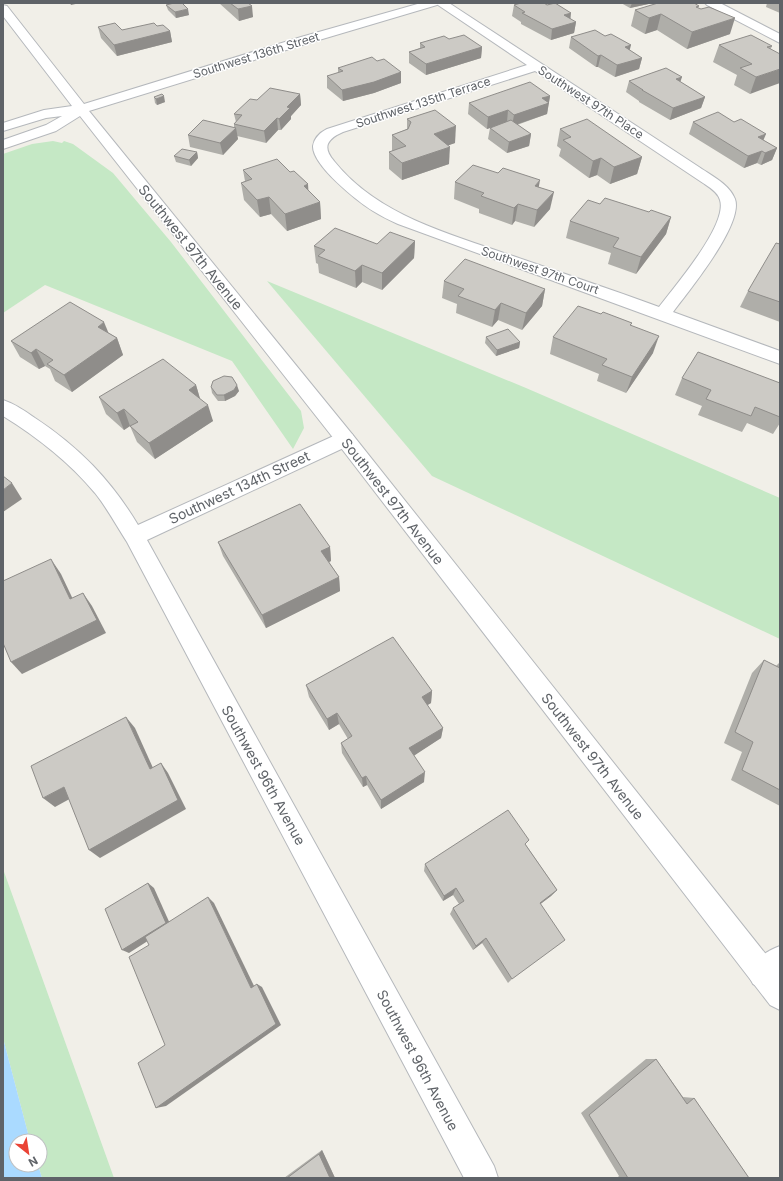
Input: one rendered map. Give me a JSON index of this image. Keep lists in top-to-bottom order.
{
  "streets": {
    "street": [
      "Southwest 136th Street",
      "Southwest 135th Terrace",
      "Southwest 97th Place",
      "Southwest 97th Avenue",
      "Southwest 97th Court",
      "Southwest 134th Street",
      "Southwest 96th Avenue"
    ]
  },
  "crossings": [
    ["Southwest 136th Street", "Southwest 97th Avenue"],
    ["Southwest 135th Terrace", "Southwest 97th Place"],
    ["Southwest 135th Terrace", "Southwest 97th Court"],
    ["Southwest 97th Place", "Southwest 97th Court"],
    ["Southwest 97th Avenue", "Southwest 134th Street"],
    ["Southwest 134th Street", "Southwest 96th Avenue"]
  ],
  "north": "bottom right"
}
